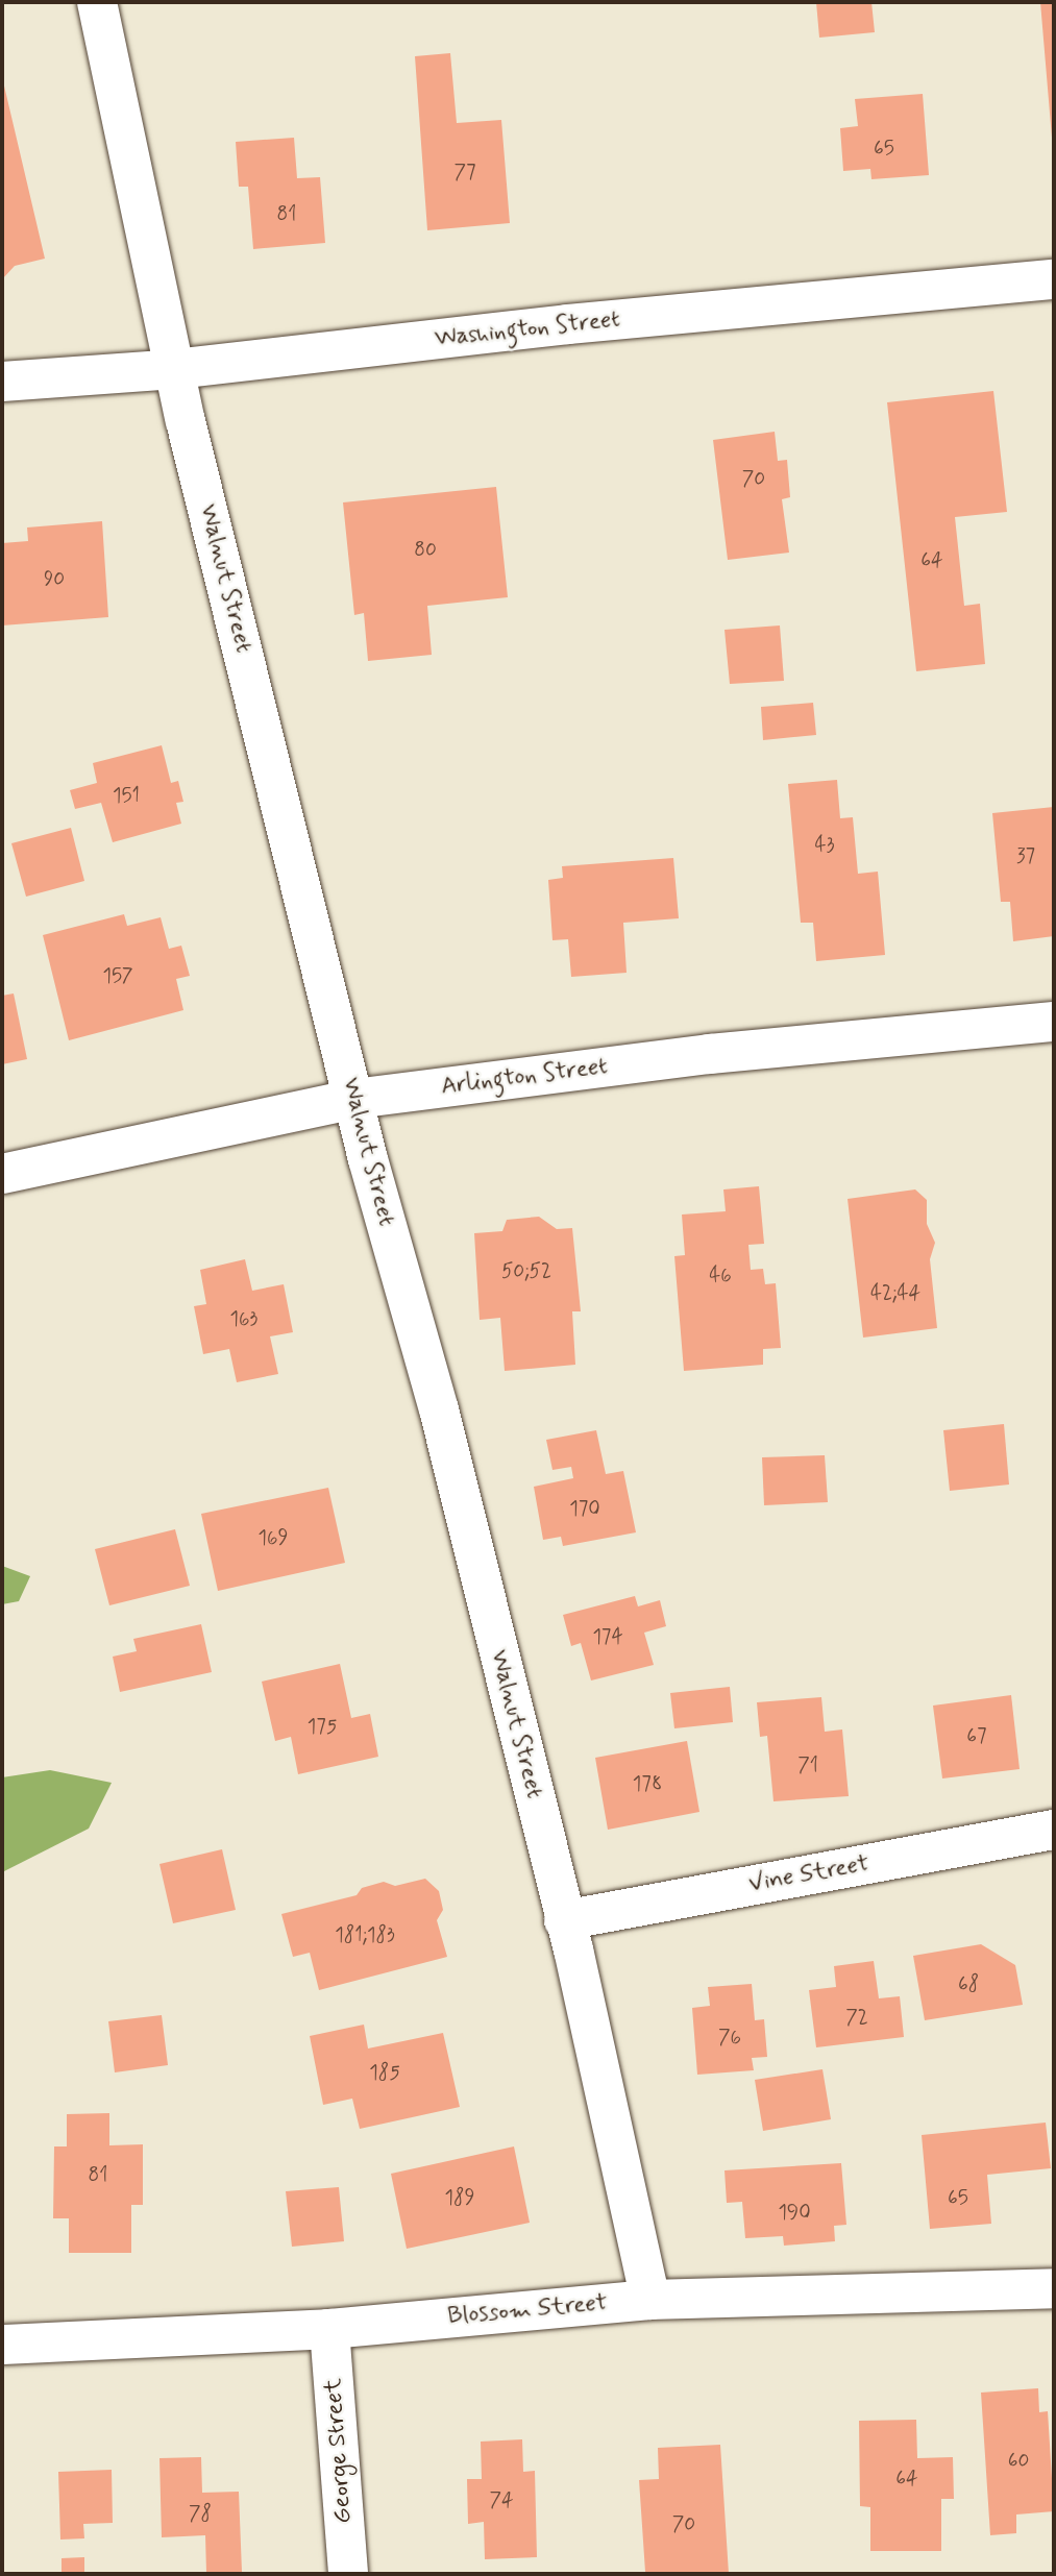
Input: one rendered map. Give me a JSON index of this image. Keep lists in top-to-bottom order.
{
  "streets": {
    "street": [
      "Washington Street",
      "Walnut Street",
      "Arlington Street",
      "Vine Street",
      "Blossom Street",
      "George Street"
    ]
  },
  "crossings": [
    ["Washington Street", "Walnut Street"],
    ["Walnut Street", "Arlington Street"],
    ["Walnut Street", "Vine Street"],
    ["Walnut Street", "Blossom Street"],
    ["Blossom Street", "George Street"]
  ],
  "house_numbers": [
    "65",
    "77",
    "81",
    "70",
    "80",
    "64",
    "90",
    "151",
    "43",
    "37",
    "157",
    "50;52",
    "46",
    "42;44",
    "163",
    "170",
    "169",
    "174",
    "175",
    "67",
    "71",
    "178",
    "181;183",
    "68",
    "72",
    "76",
    "185",
    "81",
    "189",
    "65",
    "190",
    "60",
    "64",
    "74",
    "78",
    "70"
  ]
}
